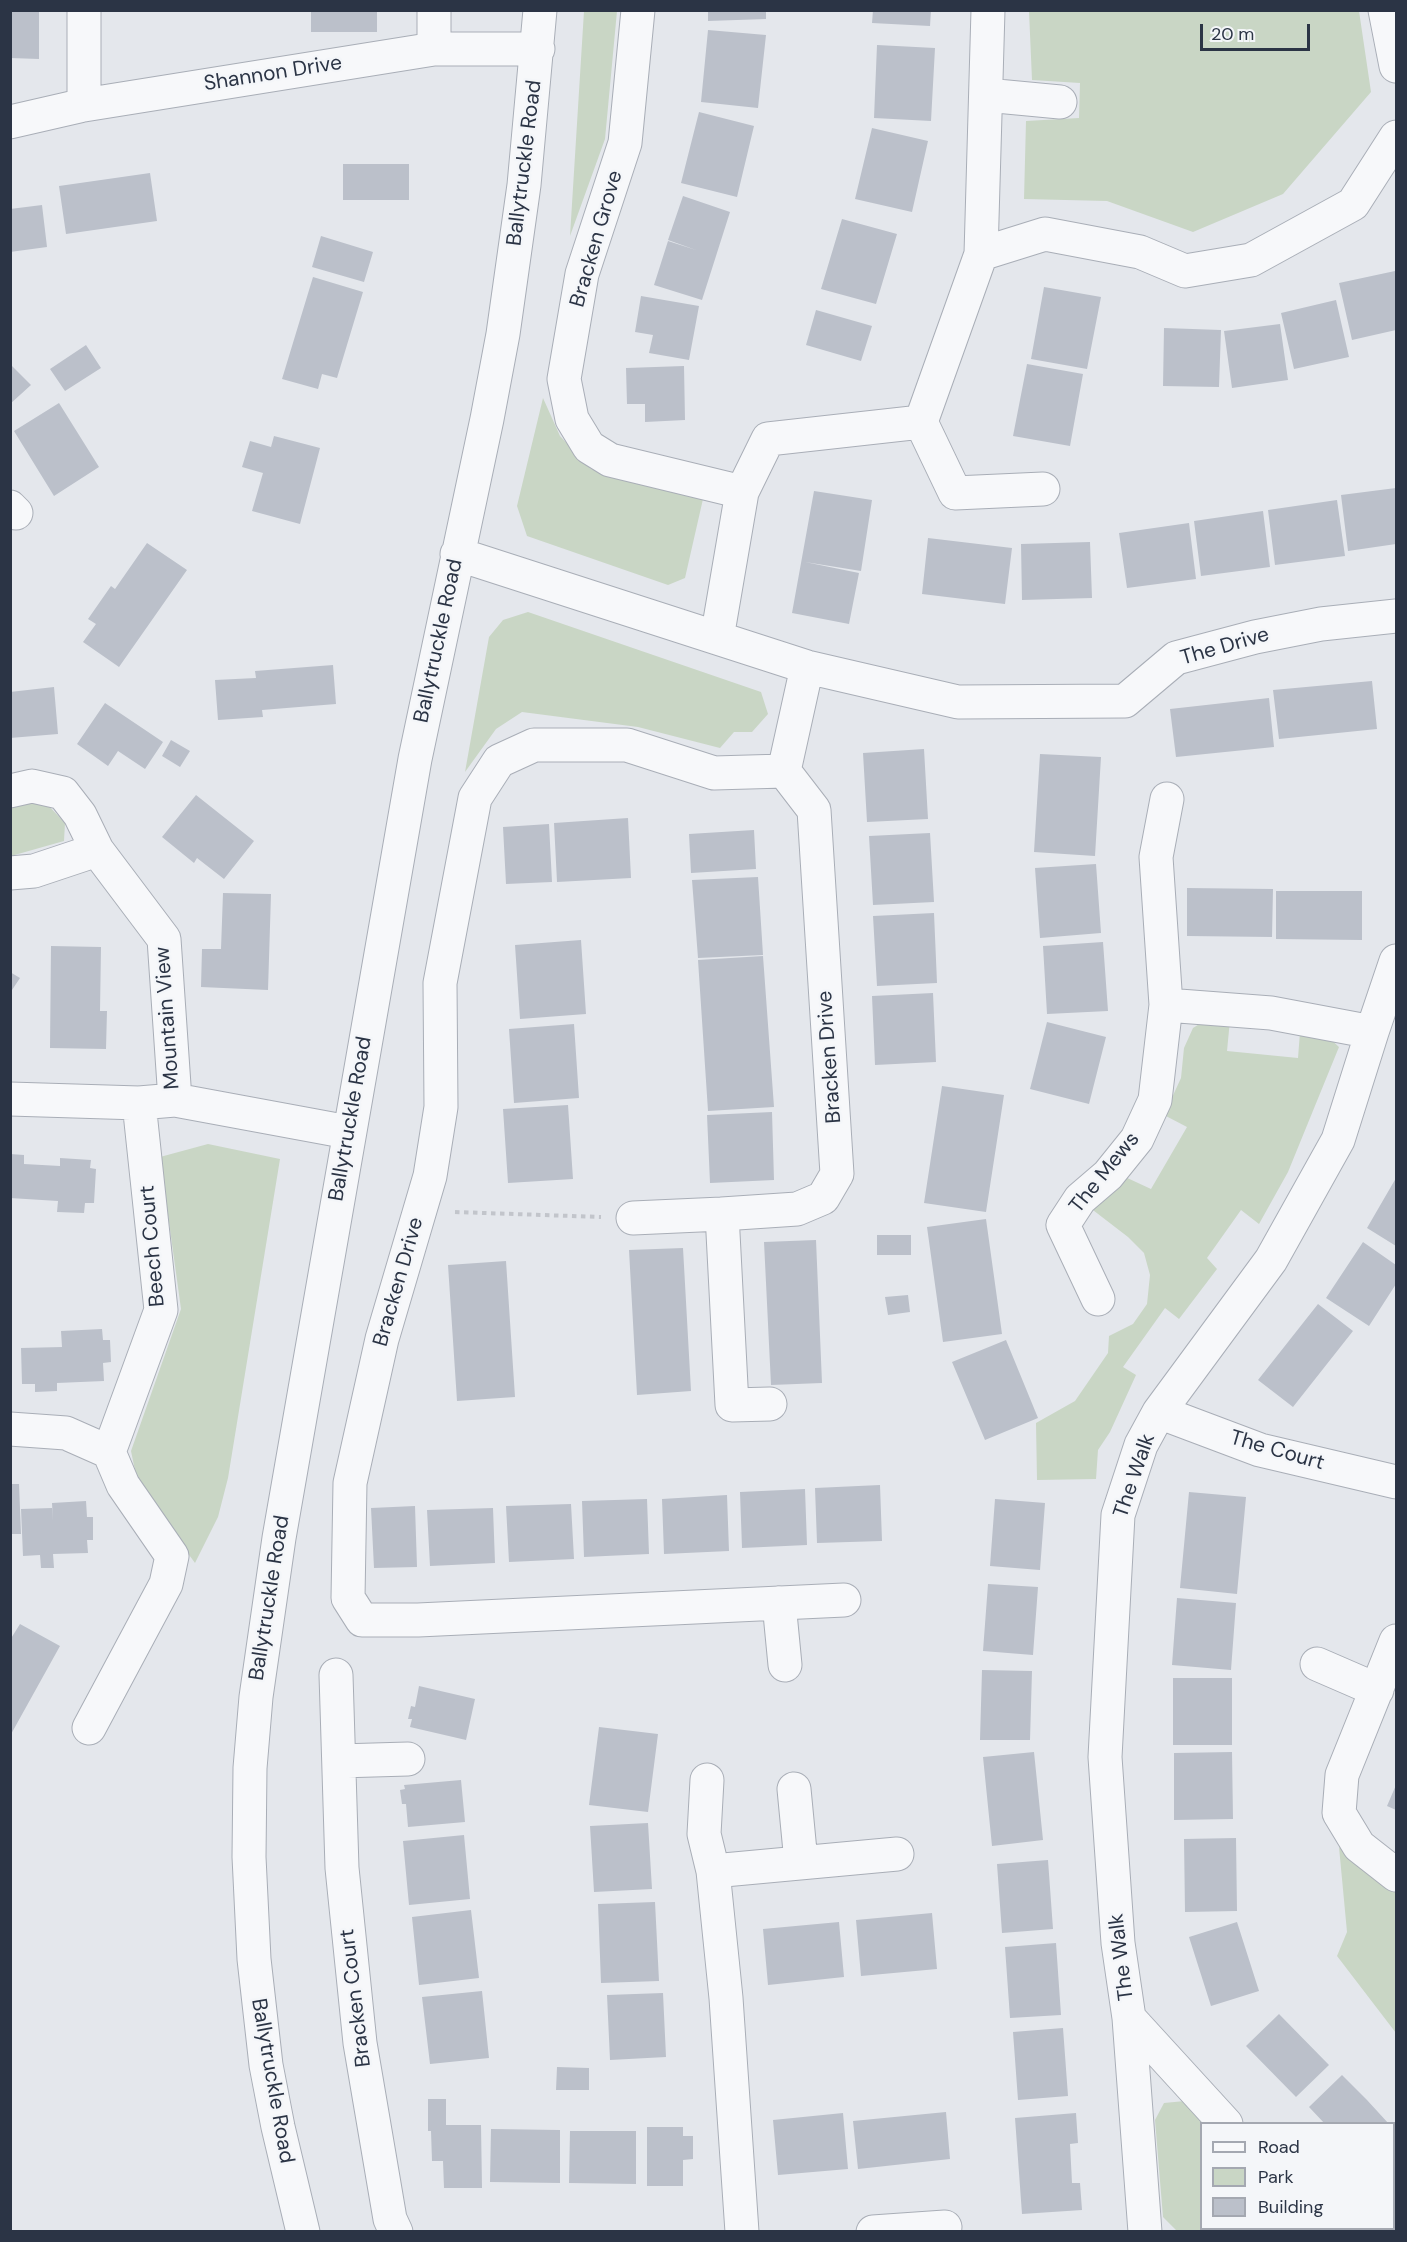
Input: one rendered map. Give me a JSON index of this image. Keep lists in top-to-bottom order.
{
  "streets": {
    "street": [
      "Shannon Drive",
      "Ballytruckle Road",
      "Bracken Grove",
      "The Drive",
      "Mountain View",
      "Bracken Drive",
      "The Mews",
      "Beech Court",
      "The Court",
      "The Walk",
      "Bracken Court"
    ]
  },
  "crossings": [
    ["Shannon Drive", "Ballytruckle Road"],
    ["Ballytruckle Road", "The Drive"],
    ["The Court", "The Walk"]
  ],
  "legend": ["Road", "Park", "Building"],
  "scale_bar": "20 m"
}
